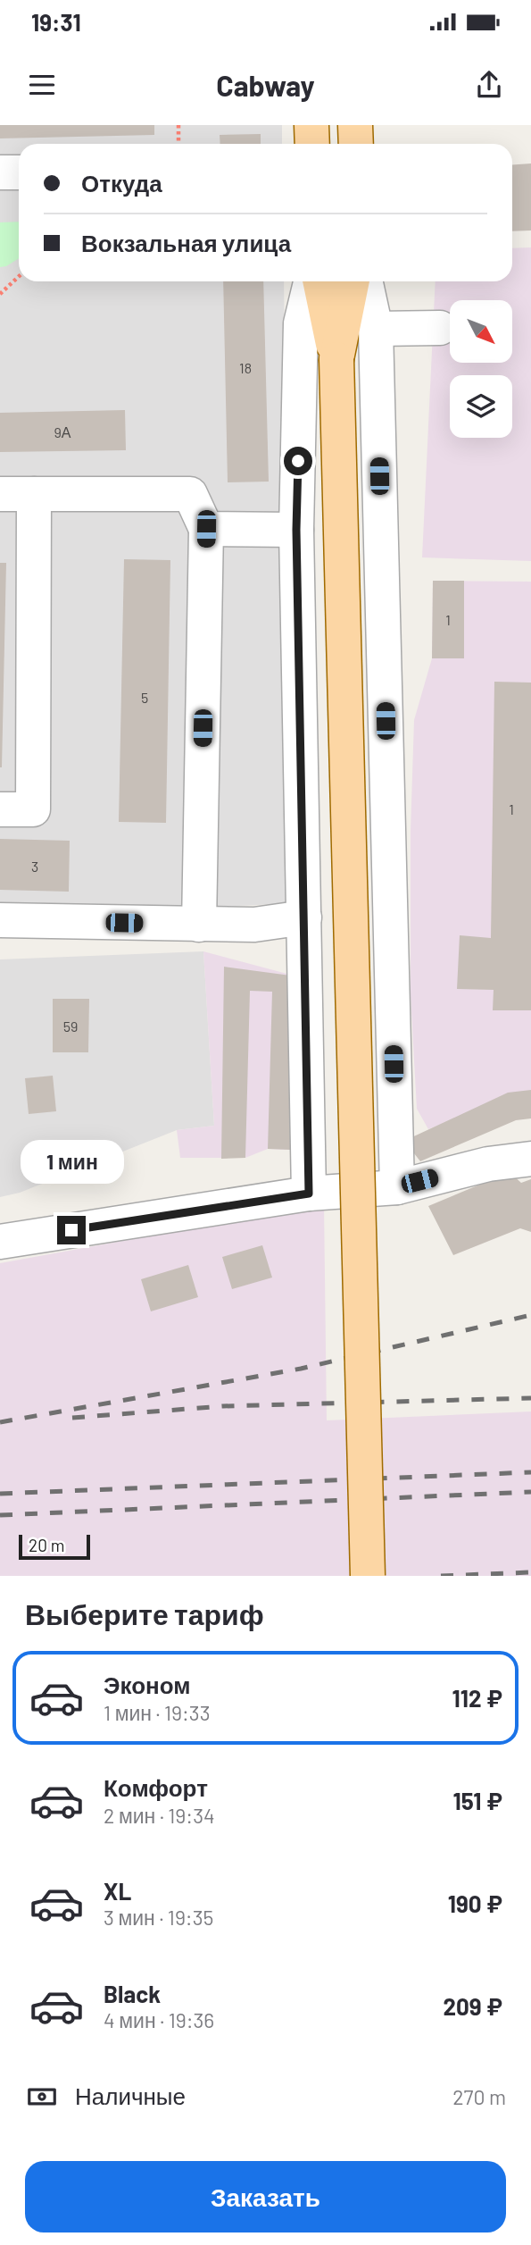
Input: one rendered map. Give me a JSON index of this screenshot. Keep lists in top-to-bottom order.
{
  "house_numbers": [
    "18",
    "9А",
    "1",
    "5",
    "1",
    "3",
    "59"
  ],
  "scale_bar": "20 m",
  "north": "bottom right",
  "page": {
    "status": "19:31",
    "header": "Cabway",
    "banner": ["Откуда", "Вокзальная улица"],
    "bubble": "1 мин",
    "scale": "20 m",
    "heading": "Выберите тариф",
    "list": [
      {
        "name": "Эконом",
        "note": "1 мин · 19:33",
        "value": "112 ₽"
      },
      {
        "name": "Комфорт",
        "note": "2 мин · 19:34",
        "value": "151 ₽"
      },
      {
        "name": "XL",
        "note": "3 мин · 19:35",
        "value": "190 ₽"
      },
      {
        "name": "Black",
        "note": "4 мин · 19:36",
        "value": "209 ₽"
      }
    ],
    "pay": ["Наличные", "270 m"],
    "buttons": "Заказать"
  }
}
